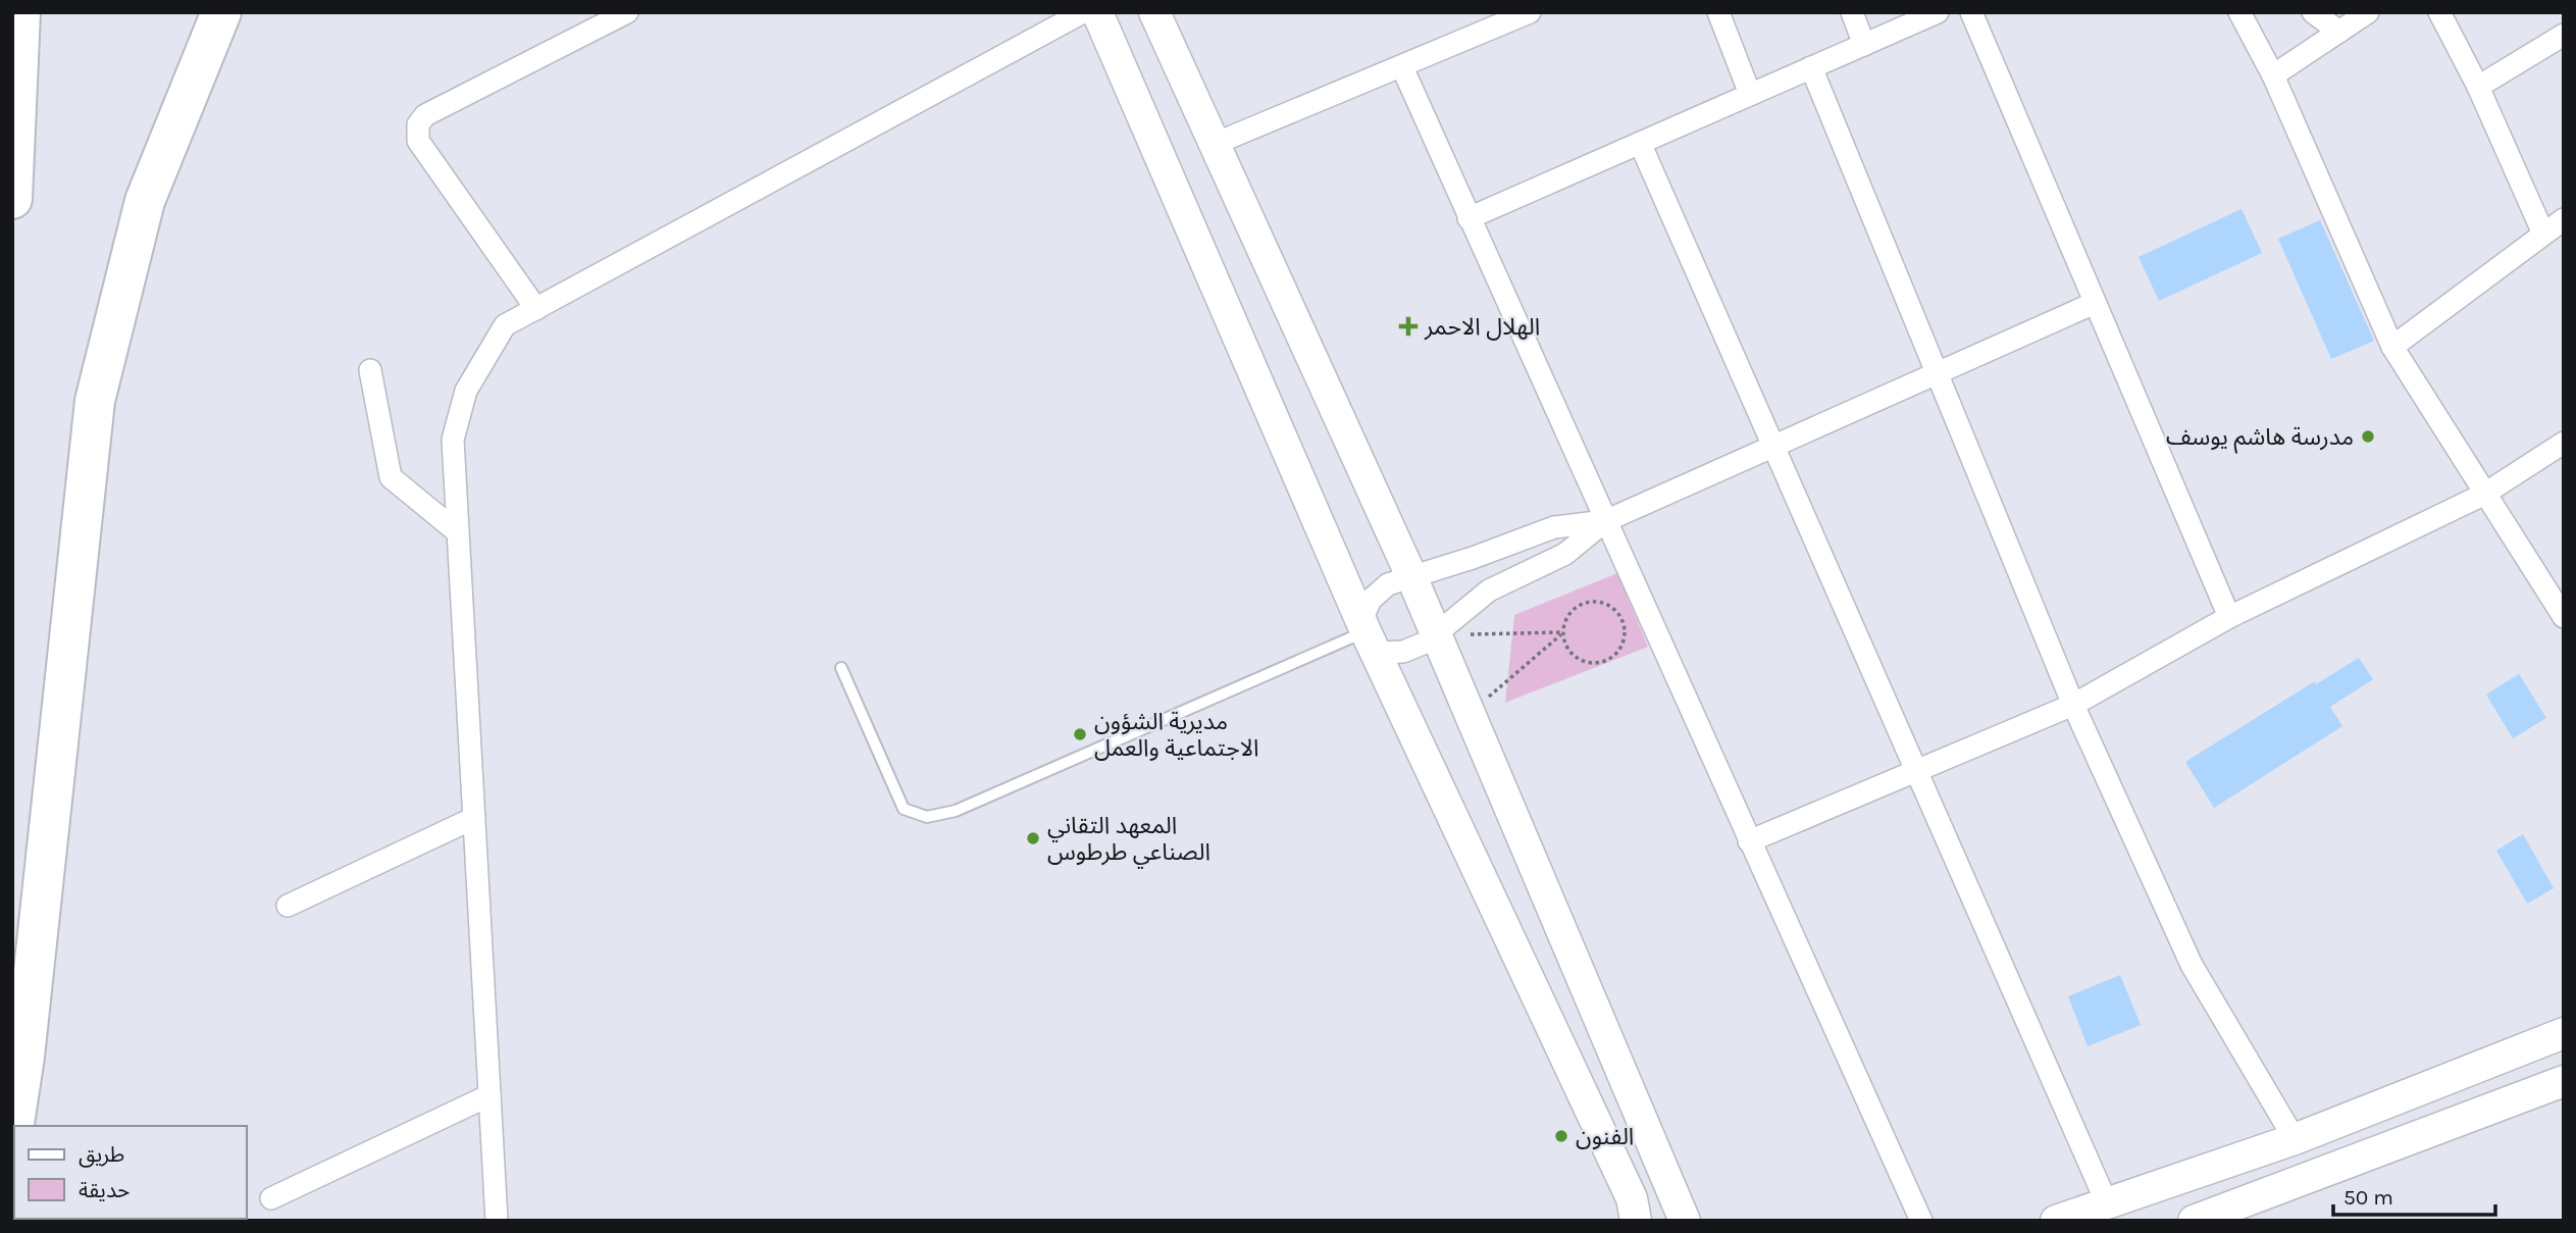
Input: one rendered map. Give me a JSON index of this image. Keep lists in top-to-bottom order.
{
  "places": {
    "health": ["الهلال الاحمر"],
    "other": [
      "مدرسة هاشم يوسف",
      "مديرية الشؤون الاجتماعية والعمل",
      "المعهد التقاني الصناعي طرطوس",
      "الفنون"
    ]
  },
  "legend": ["طريق", "حديقة"],
  "scale_bar": "50 m"
}
